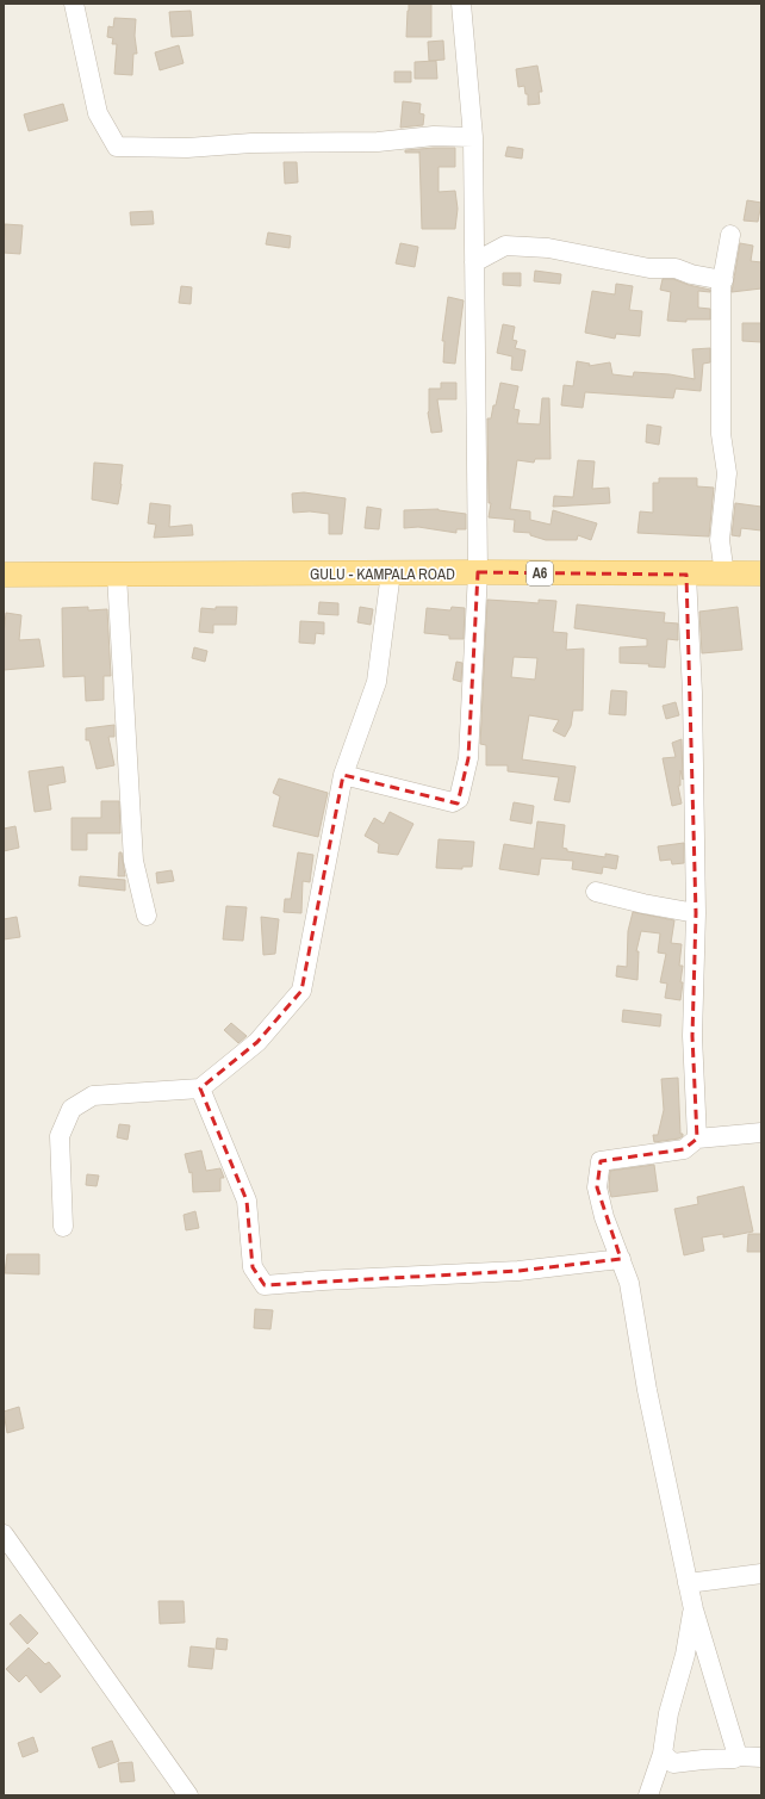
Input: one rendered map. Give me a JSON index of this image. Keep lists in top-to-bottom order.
{
  "streets": {
    "main road": ["GULU - KAMPALA ROAD", "A6"]
  }
}
